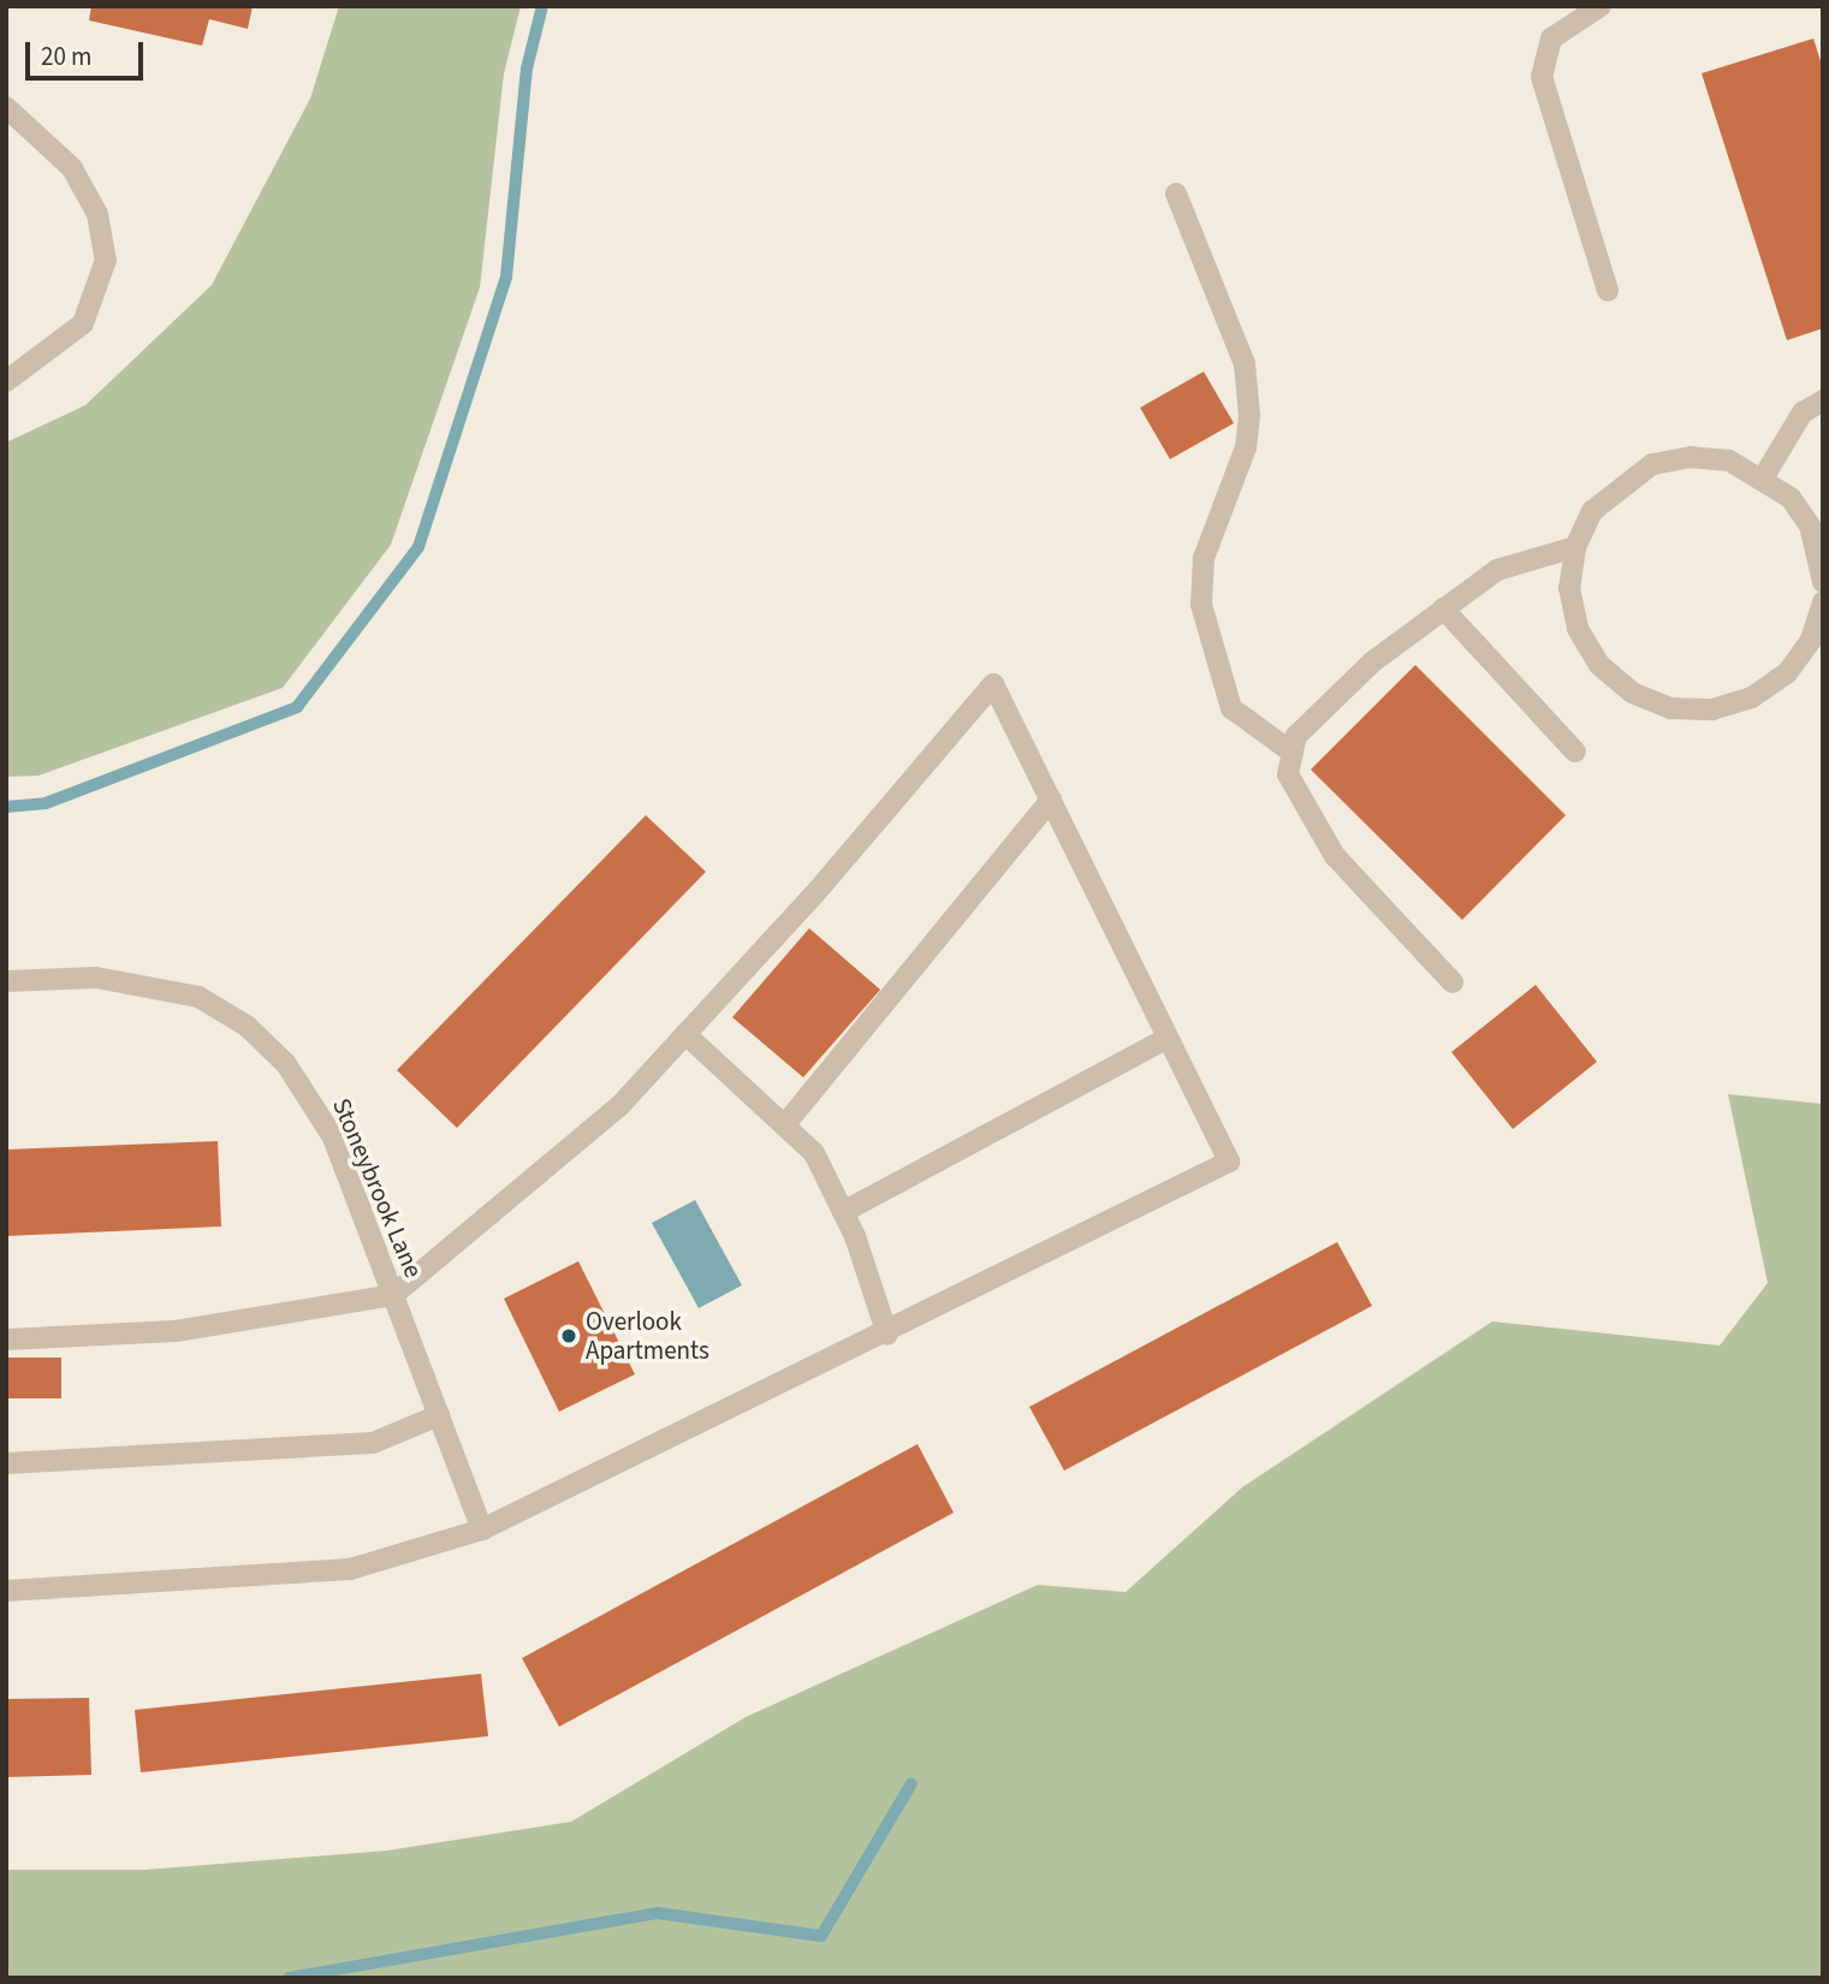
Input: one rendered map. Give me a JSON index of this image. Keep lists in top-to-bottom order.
{
  "streets": {
    "street": ["Stoneybrook Lane"]
  },
  "places": ["Overlook Apartments"],
  "scale_bar": "20 m"
}
